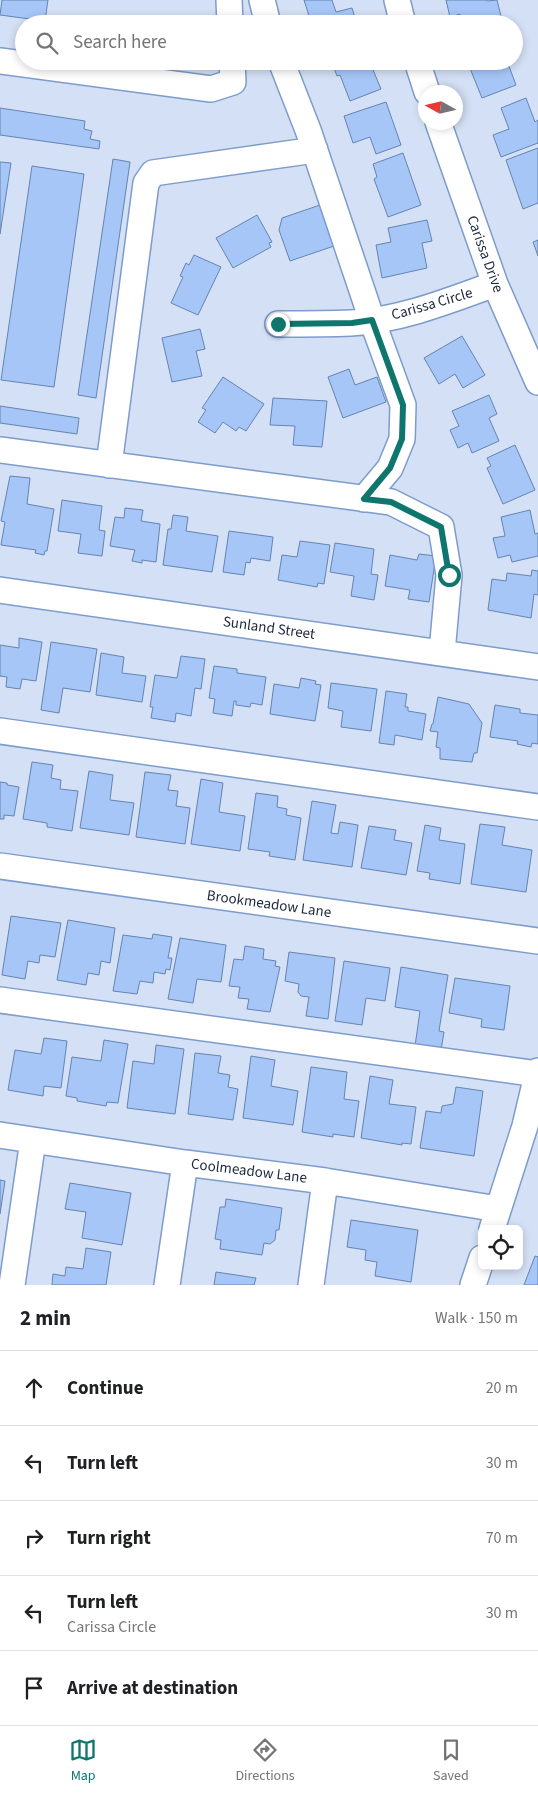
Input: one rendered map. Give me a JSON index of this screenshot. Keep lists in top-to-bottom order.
{
  "streets": {
    "street": [
      "Carissa Drive",
      "Carissa Circle",
      "Sunland Street",
      "Brookmeadow Lane",
      "Coolmeadow Lane"
    ]
  },
  "crossings": [
    ["Carissa Drive", "Carissa Circle"]
  ],
  "north": "left",
  "page": {
    "search": "Search here",
    "heading": ["2 min", "Walk · 150 m"],
    "list": [
      ["Continue", "20 m"],
      ["Turn left", "30 m"],
      ["Turn right", "70 m"],
      ["Turn left", "Carissa Circle", "30 m"],
      "Arrive at destination"
    ],
    "nav": ["Map", "Directions", "Saved"]
  }
}
